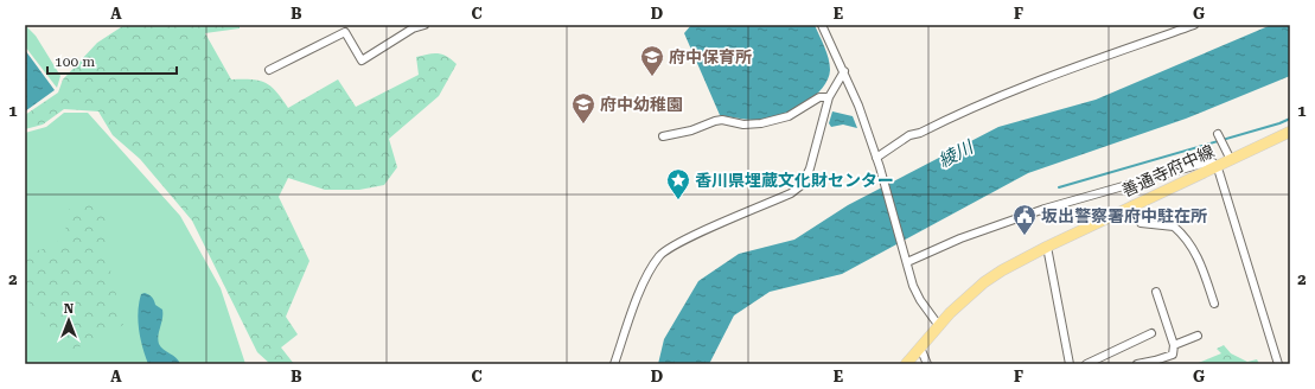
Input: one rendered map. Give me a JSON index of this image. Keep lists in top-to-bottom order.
{
  "streets": {
    "main road": ["善通寺府中線"]
  },
  "water": ["綾川"],
  "places": {
    "school or university": ["府中保育所", "府中幼稚園"],
    "place": ["香川県埋蔵文化財センター"],
    "public building": ["坂出警察署府中駐在所"]
  },
  "scale_bar": "100 m",
  "north": "top",
  "grid": {
    "columns": [
      "A",
      "B",
      "C",
      "D",
      "E",
      "F",
      "G"
    ],
    "rows": ["1", "2"]
  }
}
